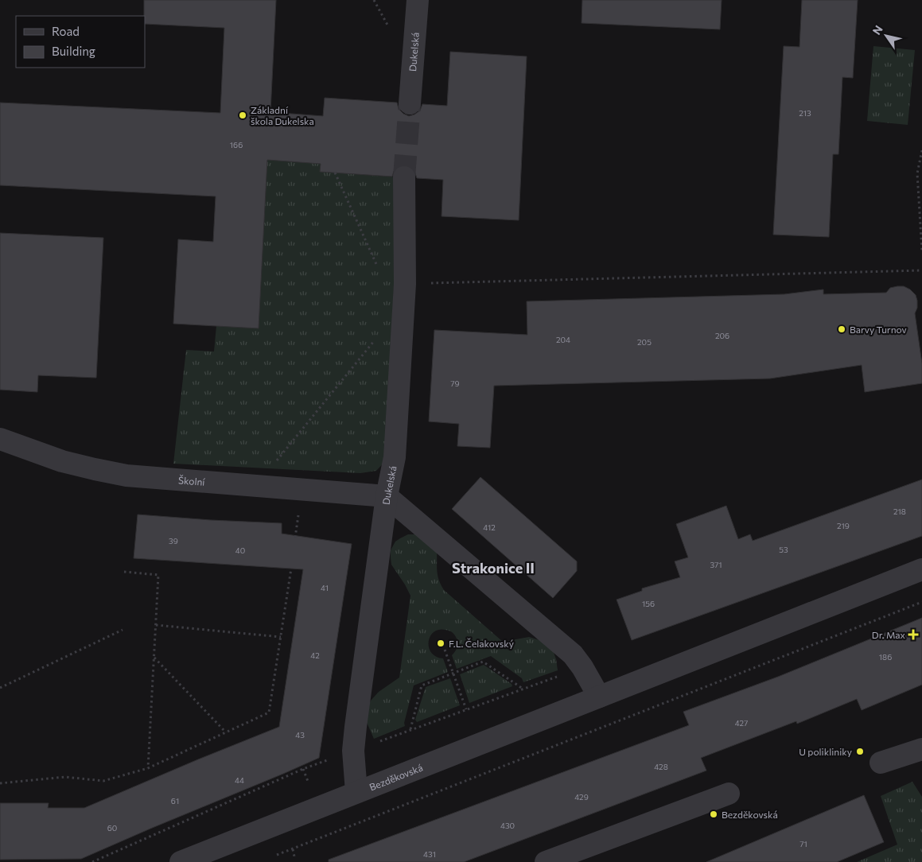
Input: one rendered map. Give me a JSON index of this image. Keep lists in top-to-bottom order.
{
  "streets": {
    "street": ["Dukelská", "Školní", "Bezděkovská"]
  },
  "crossings": [
    ["Dukelská", "Školní"],
    ["Dukelská", "Bezděkovská"]
  ],
  "districts": ["Strakonice II"],
  "places": {
    "other": [
      "Základní škola Dukelska",
      "Barvy Turnov",
      "F.L. Čelakovský",
      "U polikliniky",
      "Bezděkovská"
    ],
    "health": ["Dr. Max"]
  },
  "house_numbers": [
    "213",
    "166",
    "206",
    "204",
    "205",
    "79",
    "218",
    "219",
    "412",
    "39",
    "53",
    "40",
    "371",
    "41",
    "156",
    "42",
    "186",
    "427",
    "43",
    "428",
    "44",
    "429",
    "61",
    "430",
    "60",
    "71",
    "431"
  ],
  "legend": ["Road", "Building"],
  "north": "top left"
}
